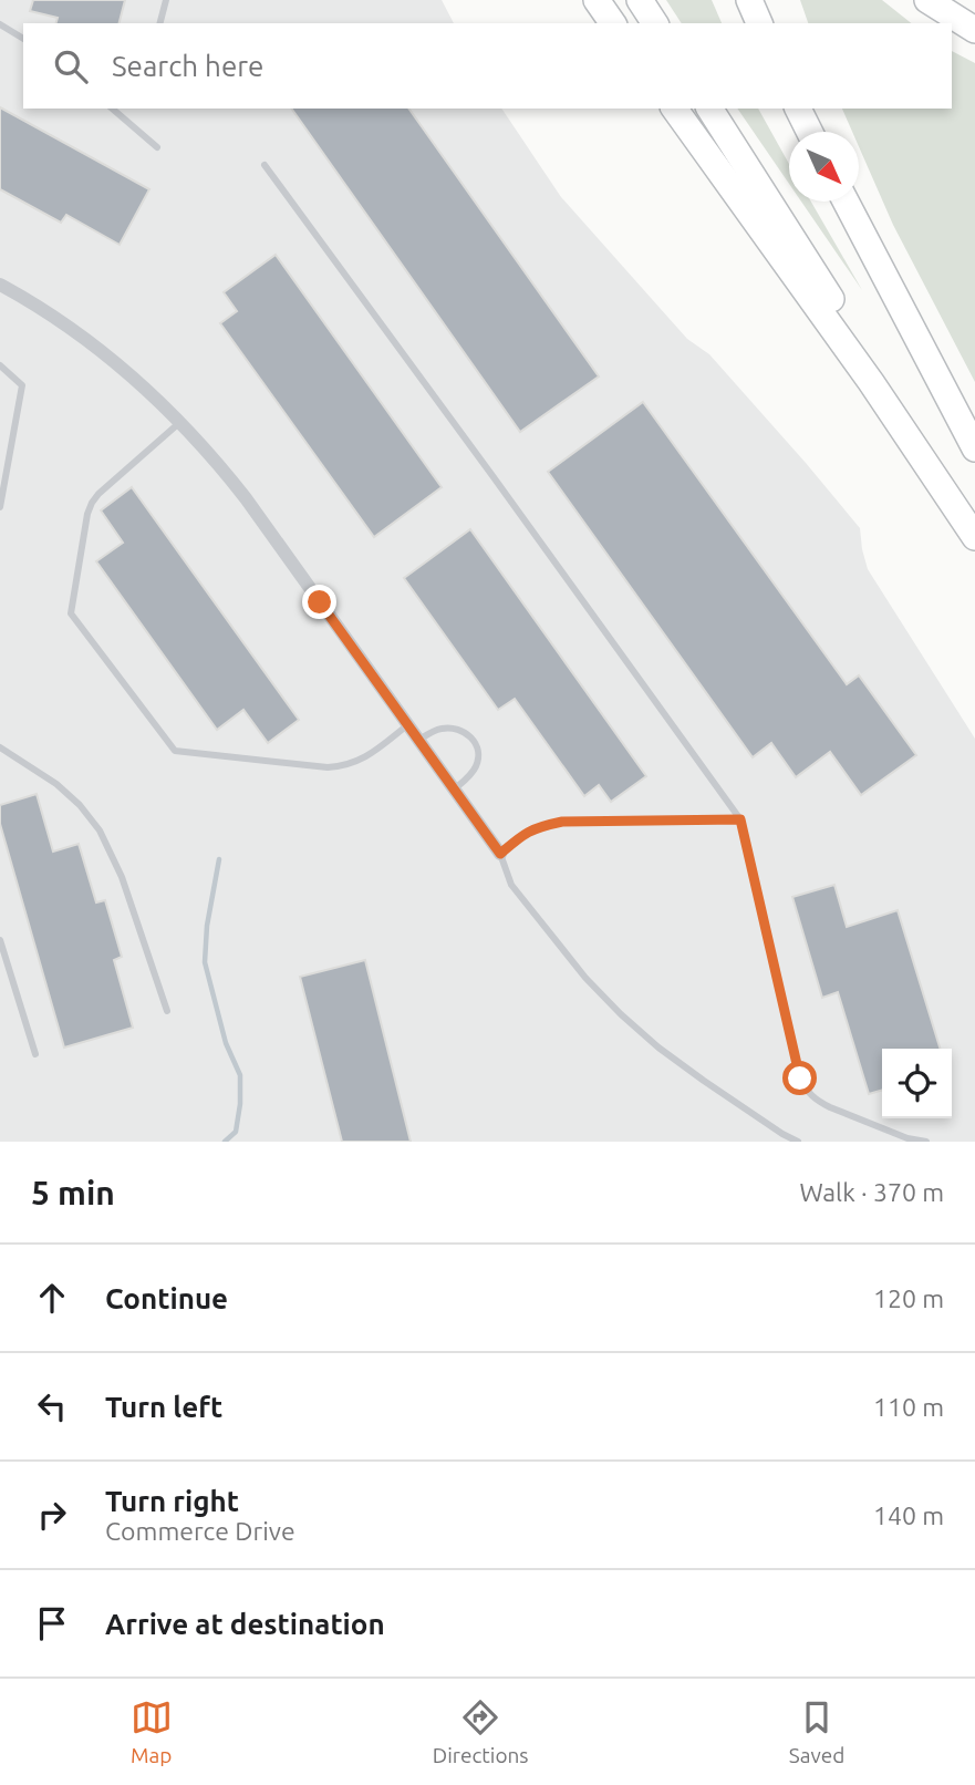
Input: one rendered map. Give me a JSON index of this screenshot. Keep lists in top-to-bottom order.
{
  "north": "bottom right",
  "page": {
    "search": "Search here",
    "heading": ["5 min", "Walk · 370 m"],
    "list": [
      ["Continue", "120 m"],
      ["Turn left", "110 m"],
      ["Turn right", "Commerce Drive", "140 m"],
      "Arrive at destination"
    ],
    "nav": ["Map", "Directions", "Saved"]
  }
}
